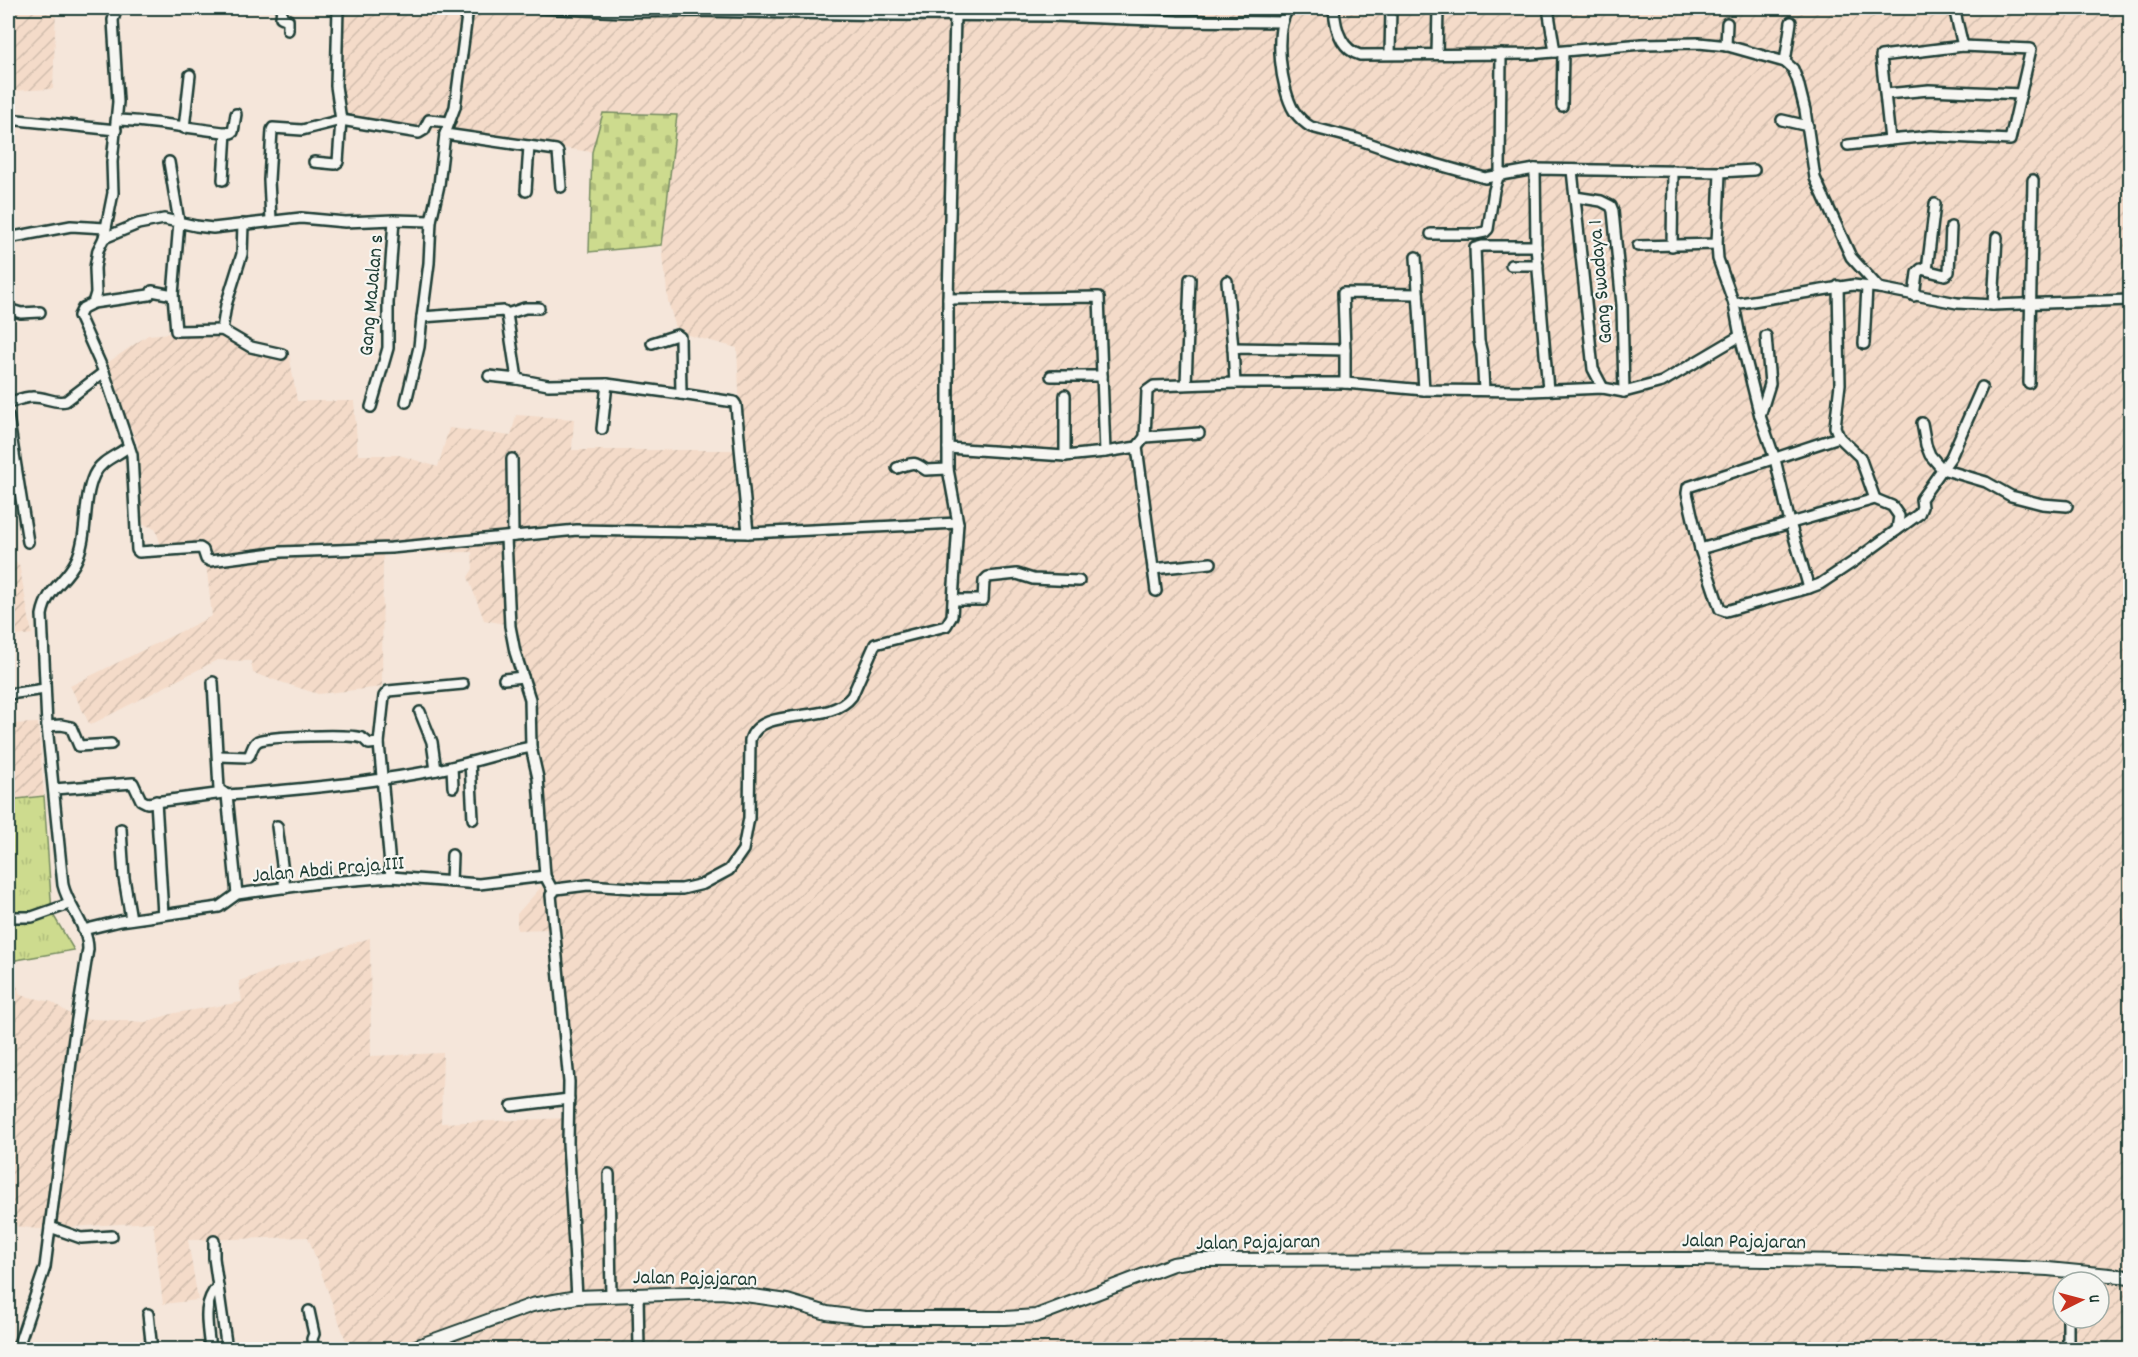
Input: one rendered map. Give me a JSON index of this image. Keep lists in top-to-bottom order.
{
  "streets": {
    "main road": ["Jalan Pajajaran"],
    "street": ["Gang Swadaya 1", "Gang MaJalan s", "Jalan Abdi Praja III"]
  },
  "north": "right"
}
